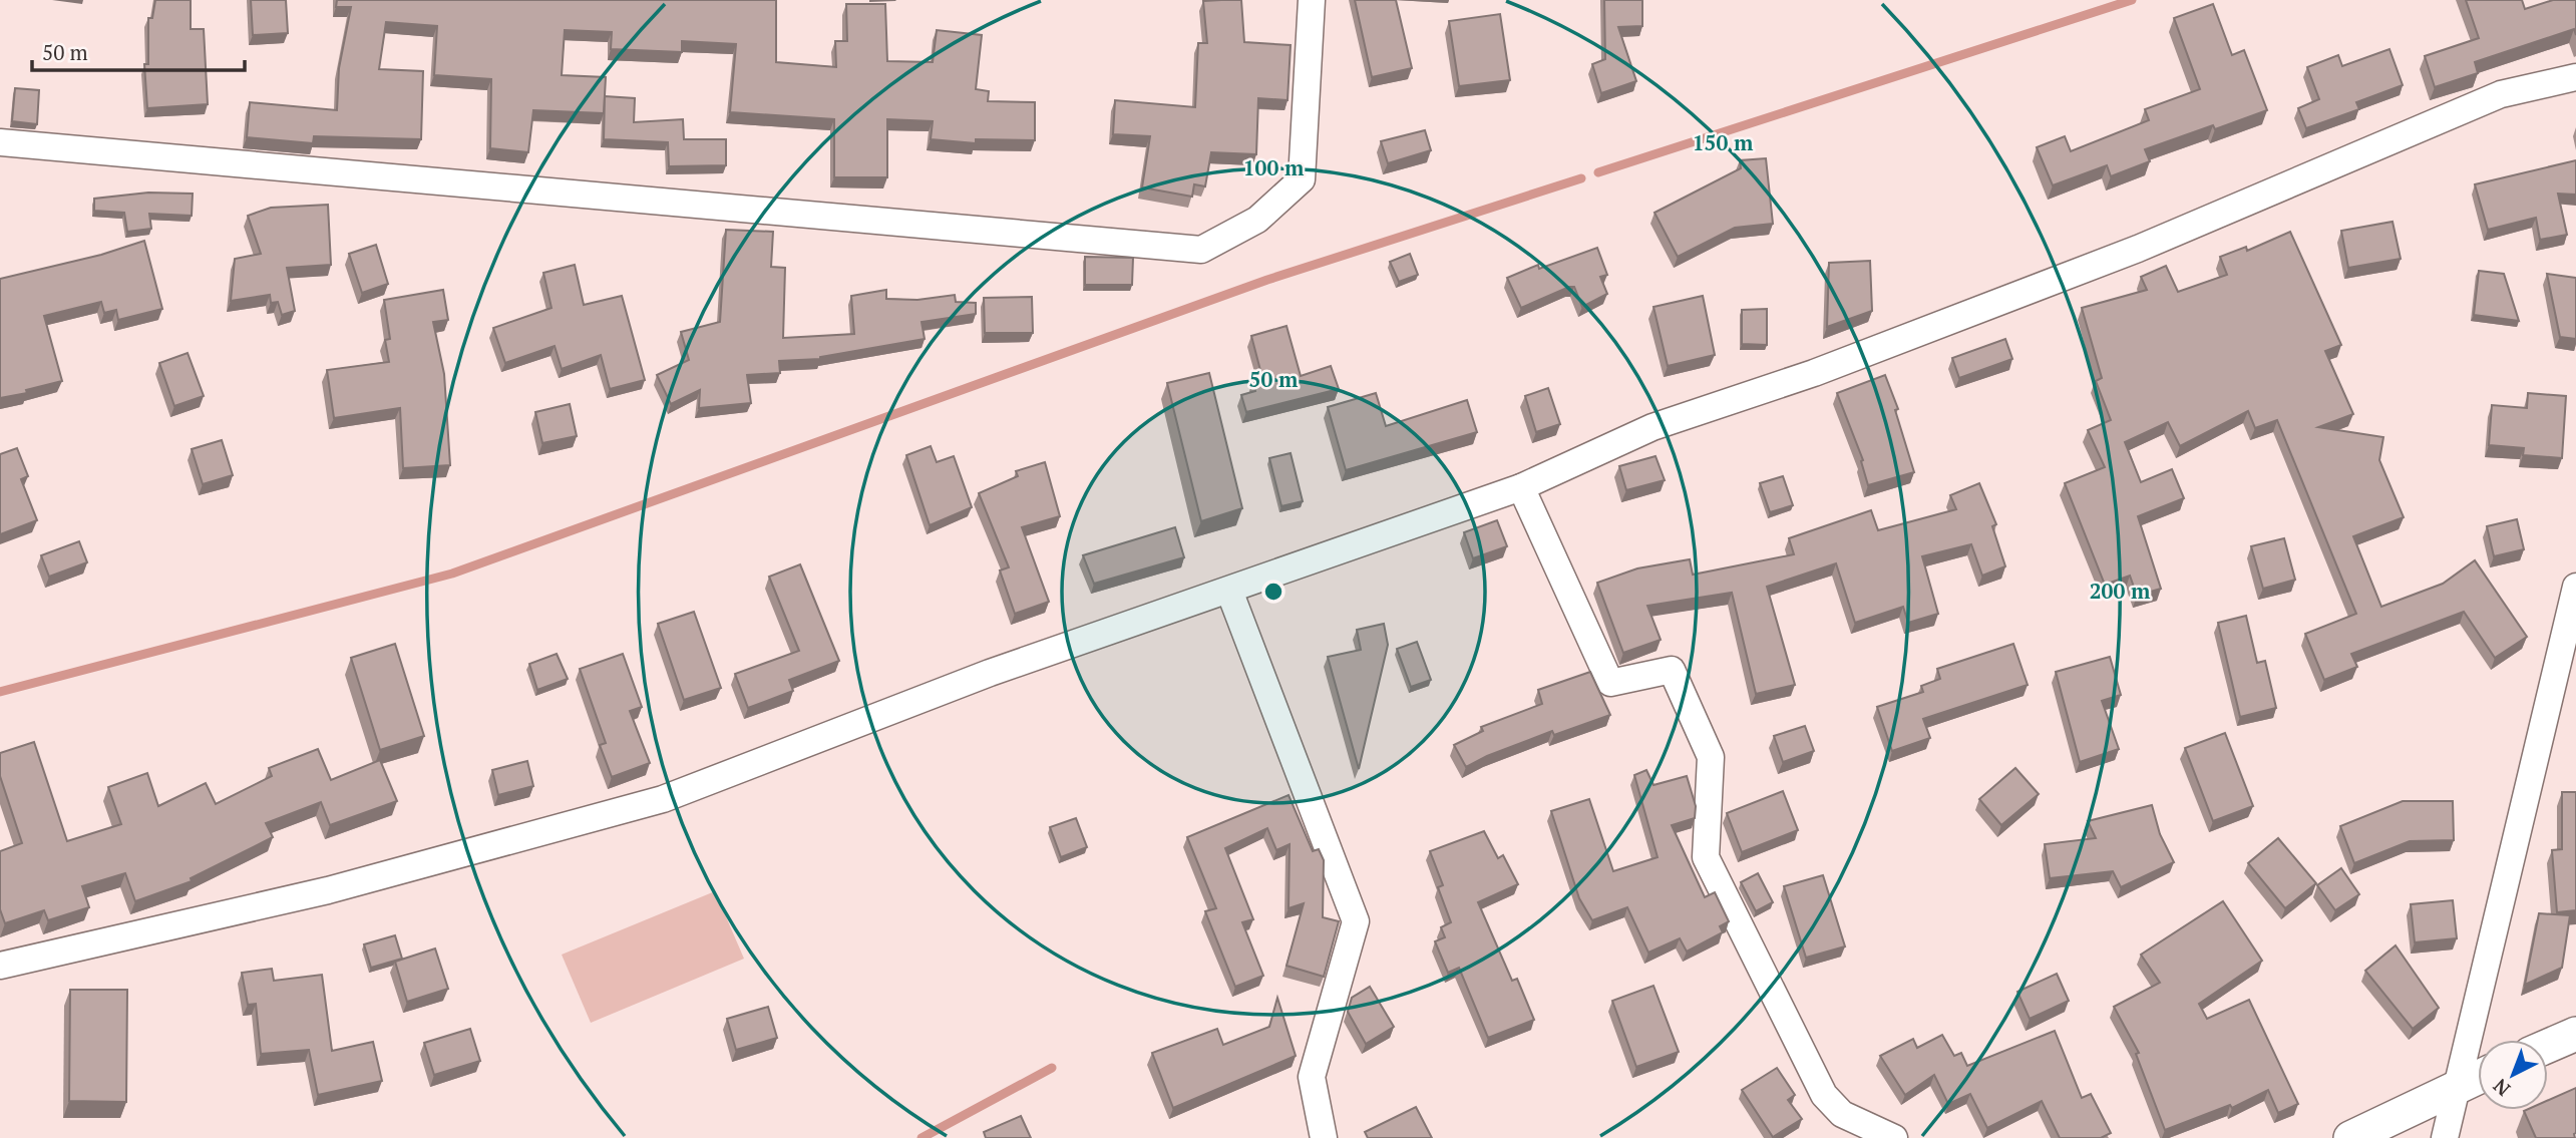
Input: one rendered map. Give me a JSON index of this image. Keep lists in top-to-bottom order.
{
  "scale_bar": "50 m",
  "north": "bottom left",
  "rings": [
    "150 m",
    "100 m",
    "50 m",
    "200 m"
  ]
}
